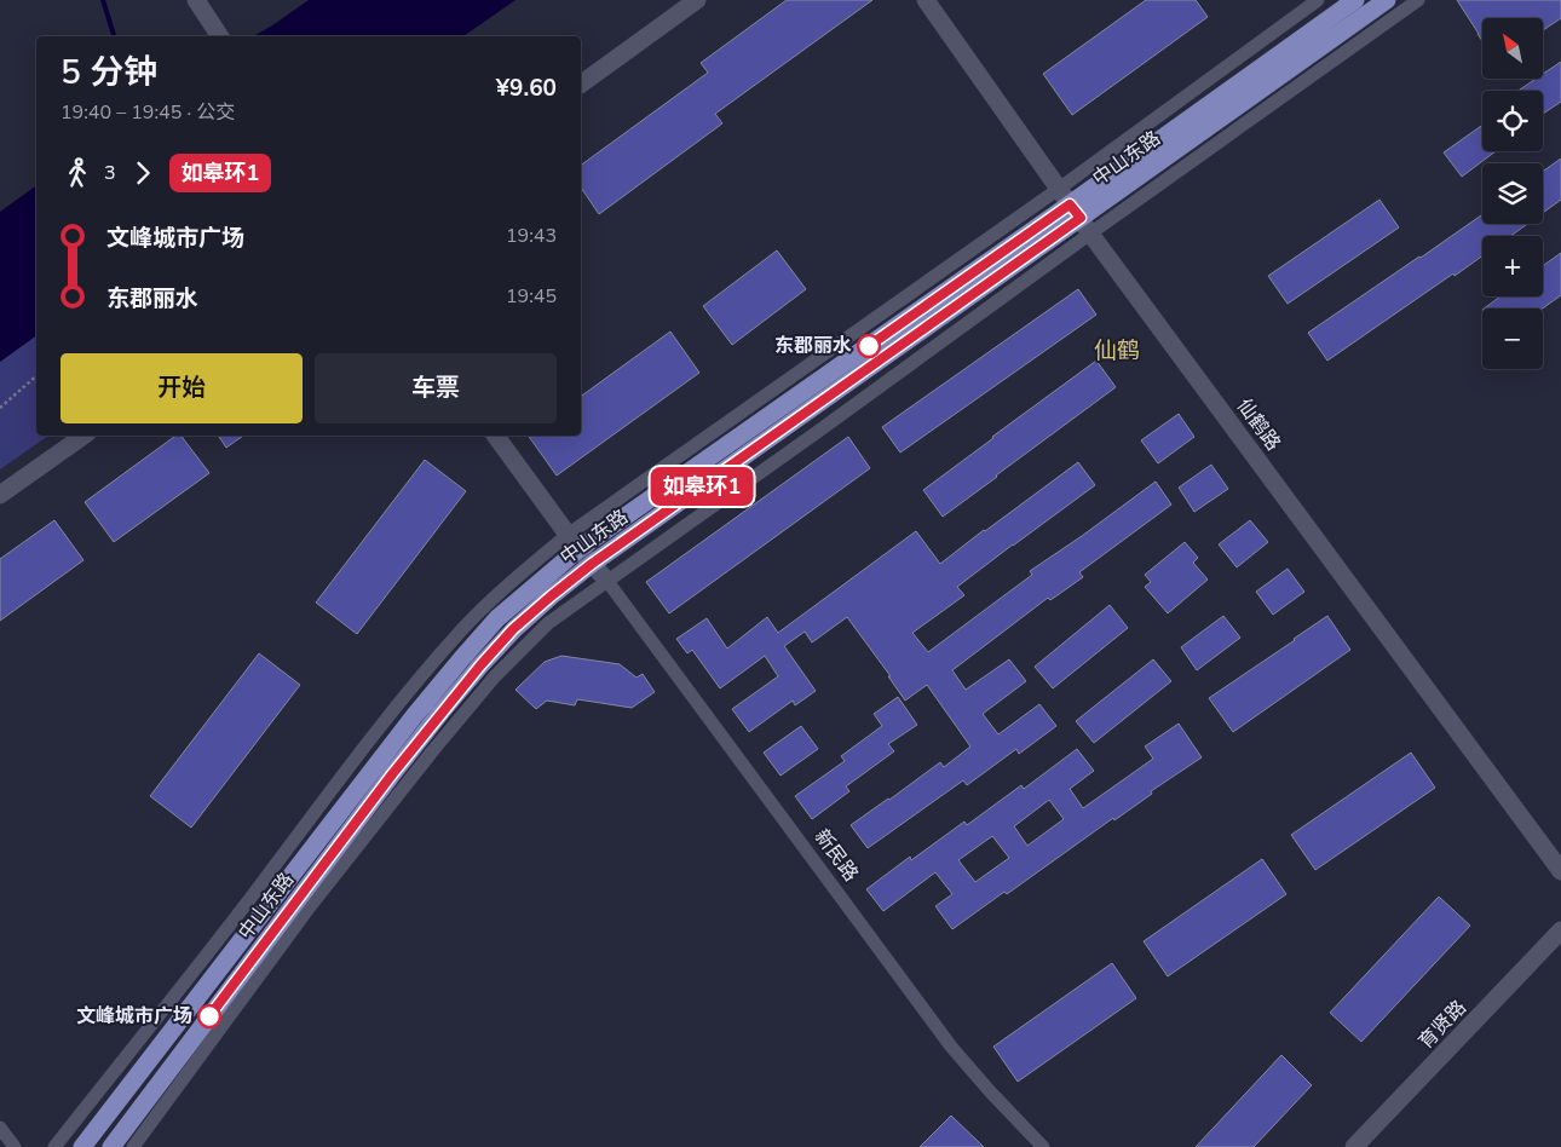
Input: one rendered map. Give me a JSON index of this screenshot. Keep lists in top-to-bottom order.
{
  "streets": {
    "main road": ["中山东路"],
    "street": ["仙鹤路", "新民路", "育贤路"]
  },
  "crossings": [
    ["中山东路", "仙鹤路"]
  ],
  "districts": ["仙鹤"],
  "places": ["东郡丽水", "文峰城市广场"],
  "lines": ["bus line 如皋环1"],
  "north": "top left",
  "page": {
    "on_map": "如皋环1",
    "map_buttons": ["+", "−"],
    "heading": ["5 分钟", "19:40 – 19:45 · 公交", "¥9.60"],
    "legs": ["3", "如皋环1"],
    "list": [
      {
        "name": "文峰城市广场",
        "value": "19:43"
      },
      {
        "name": "东郡丽水",
        "value": "19:45"
      }
    ],
    "buttons": ["开始", "车票"]
  }
}
